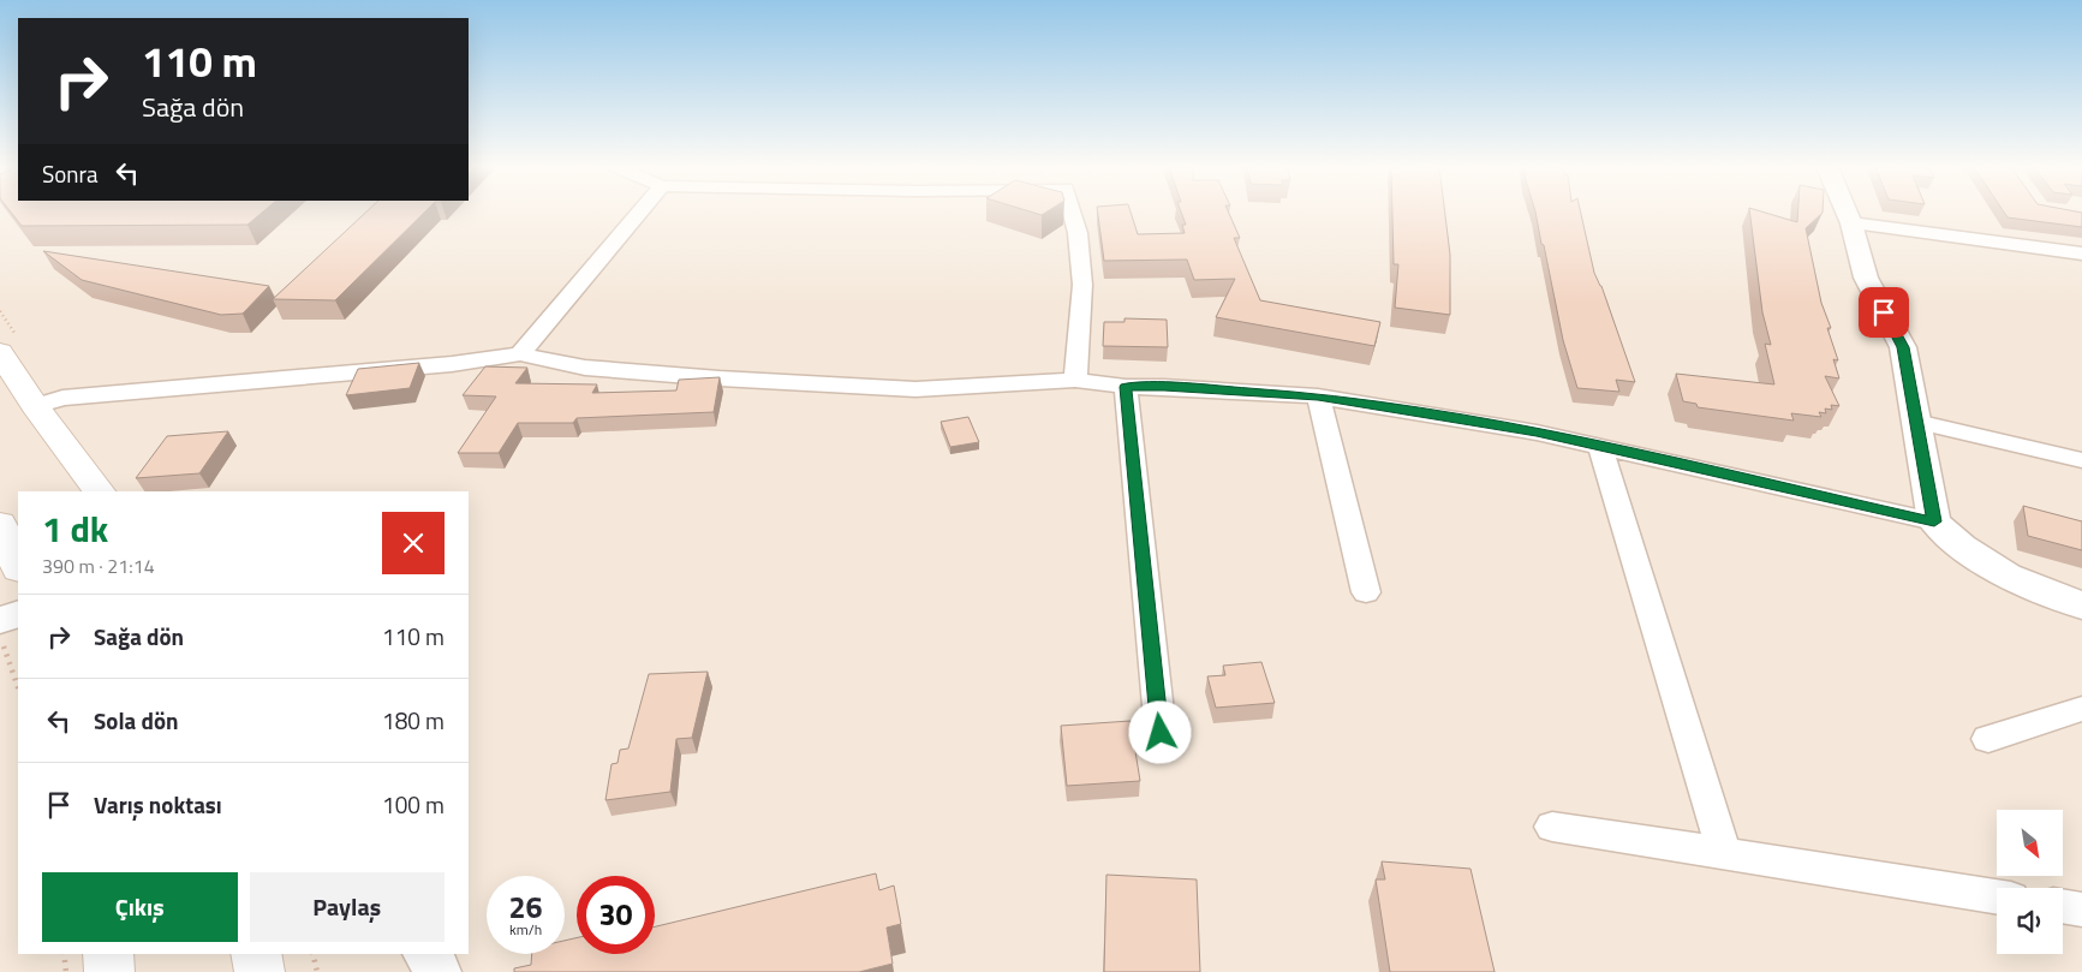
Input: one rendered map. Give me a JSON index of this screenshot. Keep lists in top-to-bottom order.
{
  "north": "bottom right",
  "page": {
    "turn": ["110 m", "Sağa dön"],
    "then": "Sonra",
    "heading": ["1 dk", "390 m · 21:14"],
    "list": [
      {
        "name": "Sağa dön",
        "value": "110 m"
      },
      {
        "name": "Sola dön",
        "value": "180 m"
      },
      {
        "name": "Varış noktası",
        "value": "100 m"
      }
    ],
    "buttons": ["Çıkış", "Paylaş"],
    "speed": "26 km/h",
    "limit": "30"
  }
}
